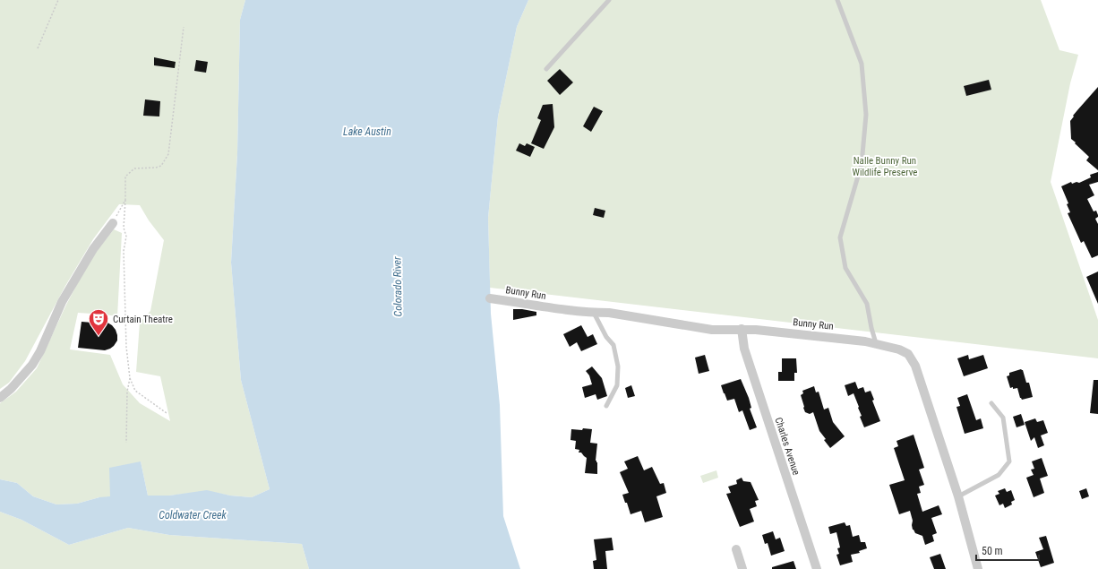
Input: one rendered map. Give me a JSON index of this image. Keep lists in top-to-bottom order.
{
  "streets": {
    "street": ["Bunny Run", "Charles Avenue"]
  },
  "crossings": [
    ["Bunny Run", "Charles Avenue"]
  ],
  "water": ["Lake Austin", "Colorado River", "Coldwater Creek"],
  "parks": ["Nalle Bunny Run Wildlife Preserve"],
  "places": {
    "theatre": ["Curtain Theatre"]
  },
  "scale_bar": "50 m"
}
